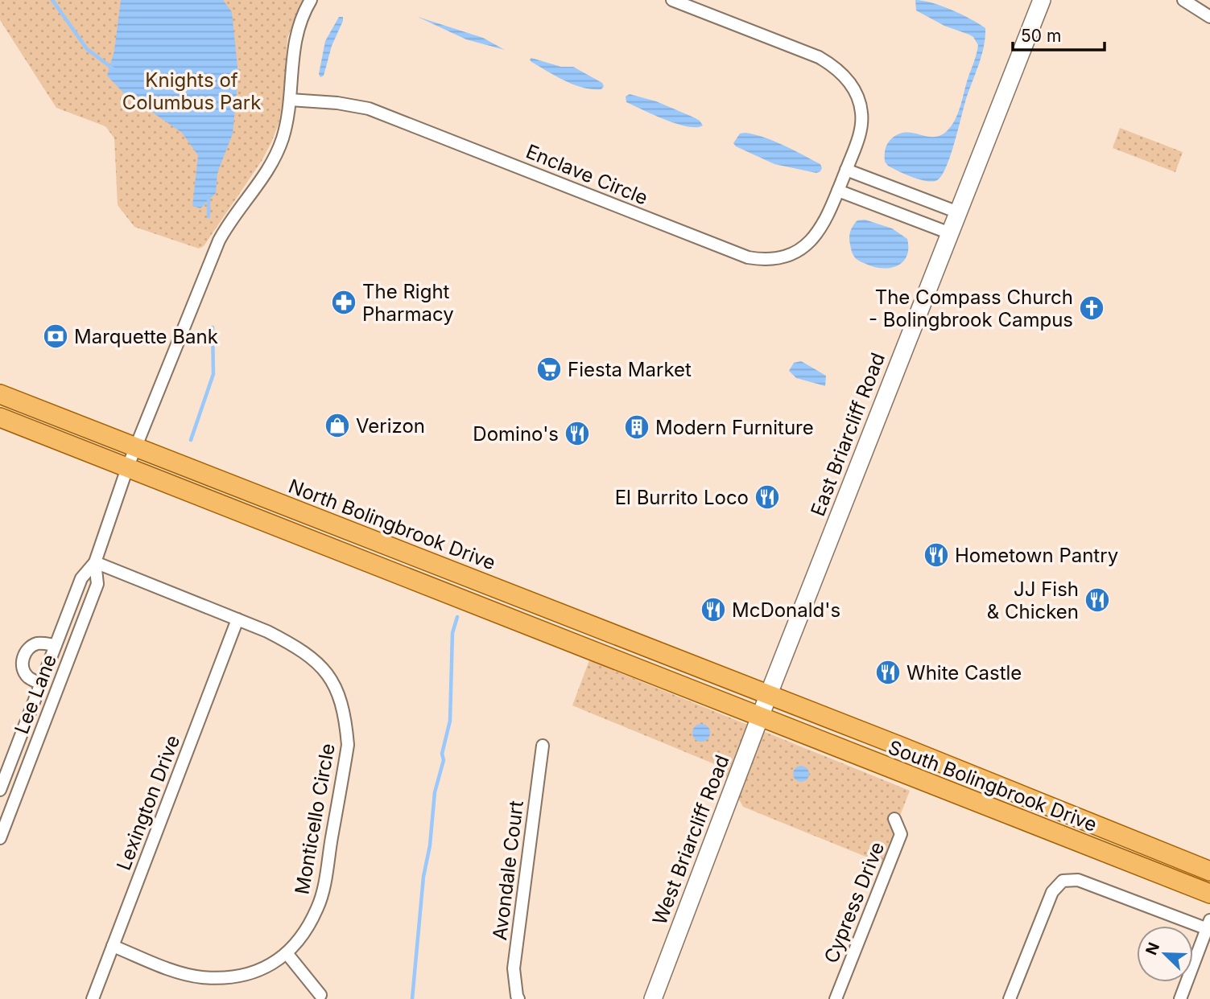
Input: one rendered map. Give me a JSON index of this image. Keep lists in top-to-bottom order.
{
  "streets": {
    "main road": ["North Bolingbrook Drive", "South Bolingbrook Drive"],
    "street": [
      "Enclave Circle",
      "East Briarcliff Road",
      "Lee Lane",
      "Lexington Drive",
      "Monticello Circle",
      "West Briarcliff Road",
      "Avondale Court",
      "Cypress Drive"
    ]
  },
  "crossings": [
    ["Enclave Circle", "Lee Lane"],
    ["East Briarcliff Road", "North Bolingbrook Drive"],
    ["East Briarcliff Road", "South Bolingbrook Drive"],
    ["East Briarcliff Road", "West Briarcliff Road"],
    ["North Bolingbrook Drive", "Lee Lane"],
    ["North Bolingbrook Drive", "South Bolingbrook Drive"],
    ["North Bolingbrook Drive", "West Briarcliff Road"],
    ["Lee Lane", "Monticello Circle"],
    ["South Bolingbrook Drive", "West Briarcliff Road"],
    ["Lexington Drive", "Monticello Circle"]
  ],
  "parks": ["Knights of Columbus Park"],
  "places": {
    "pharmacy": ["The Right Pharmacy"],
    "church": ["The Compass Church - Bolingbrook Campus"],
    "bank": ["Marquette Bank"],
    "supermarket": ["Fiesta Market"],
    "shop": ["Verizon"],
    "building": ["Modern Furniture"],
    "restaurant": [
      "Domino's",
      "El Burrito Loco",
      "Hometown Pantry",
      "JJ Fish & Chicken",
      "McDonald's",
      "White Castle"
    ]
  },
  "scale_bar": "50 m",
  "north": "top left"
}
